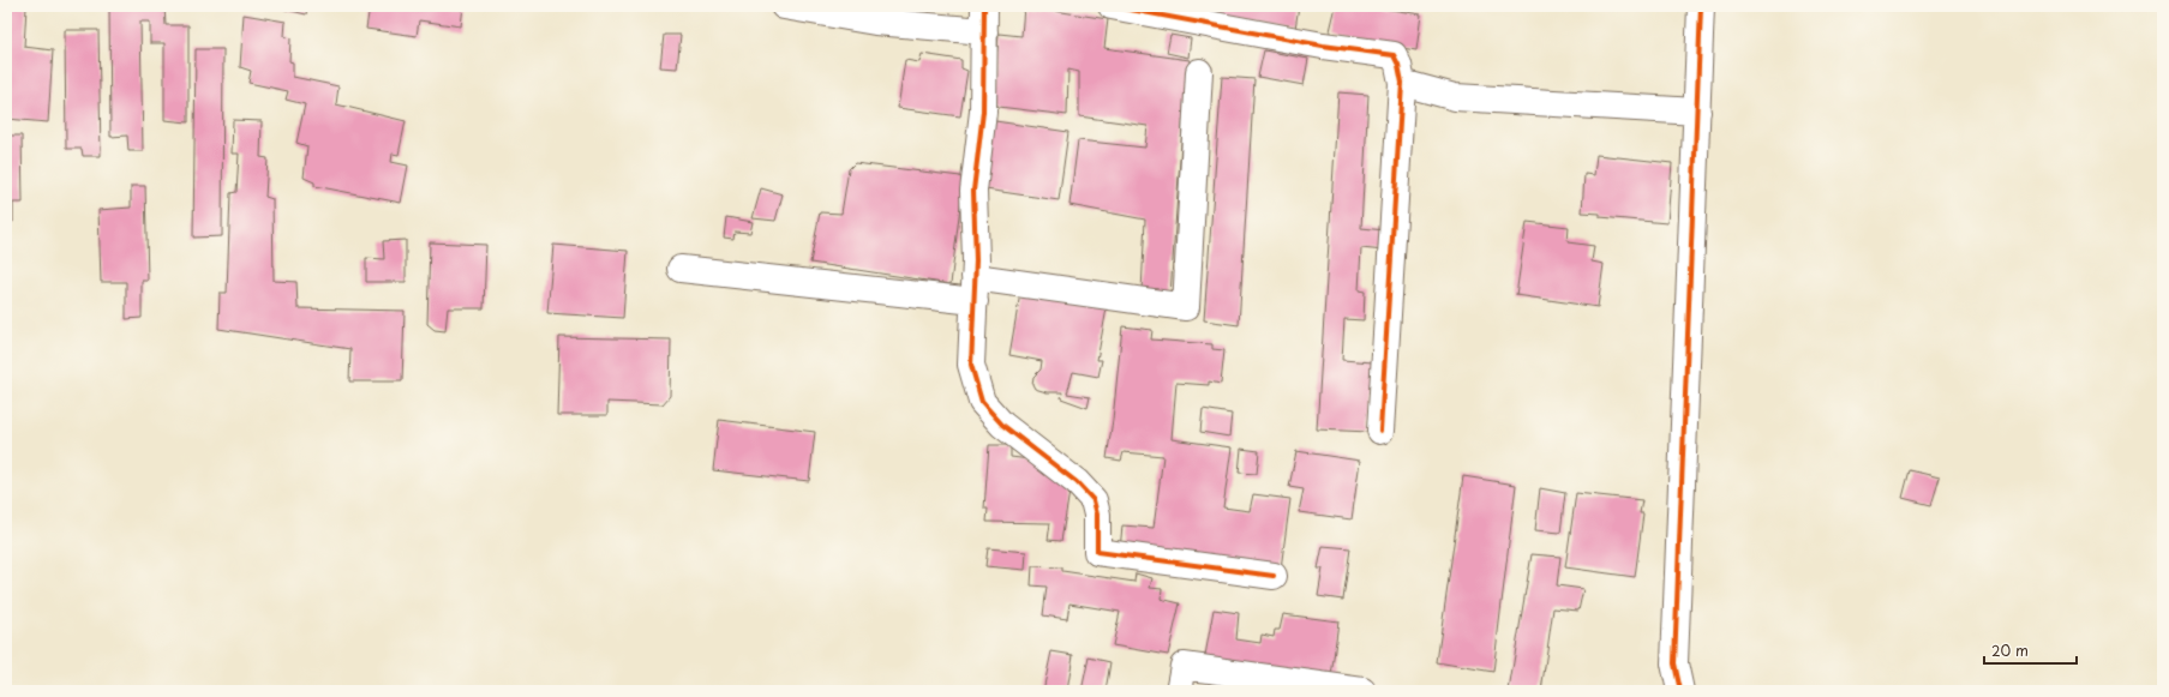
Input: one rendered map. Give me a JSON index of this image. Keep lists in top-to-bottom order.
{
  "scale_bar": "20 m"
}
